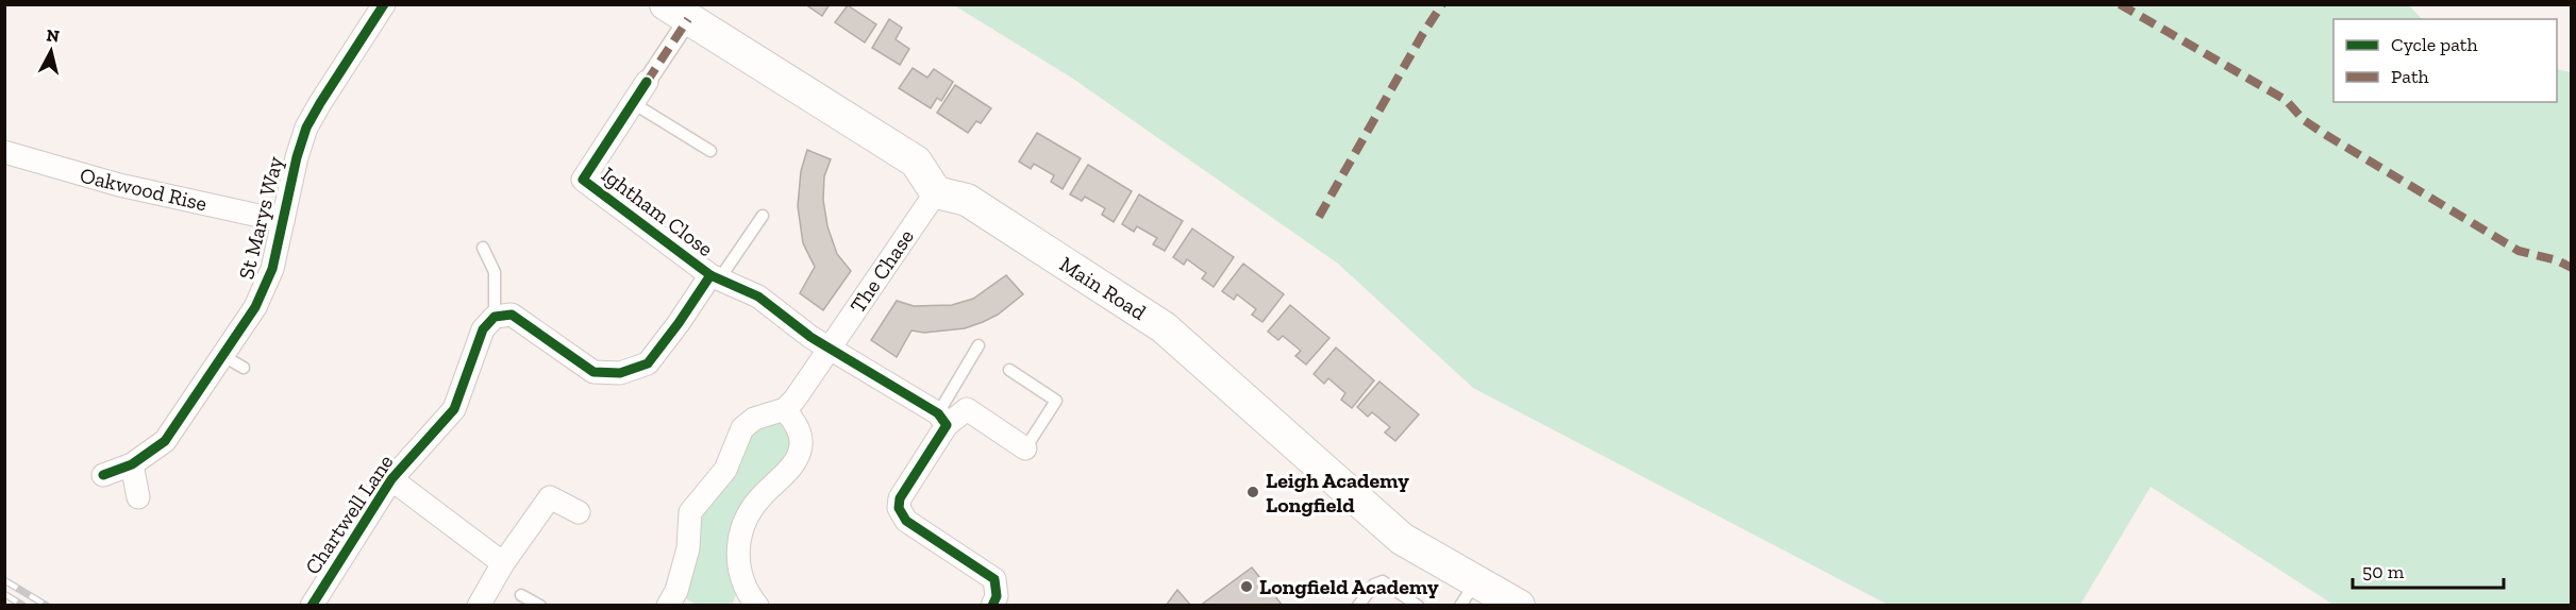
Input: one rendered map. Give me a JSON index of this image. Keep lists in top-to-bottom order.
{
  "streets": {
    "main road": ["Main Road"],
    "street": [
      "Oakwood Rise",
      "Ightham Close",
      "St Marys Way",
      "The Chase",
      "Chartwell Lane"
    ]
  },
  "crossings": [
    ["Oakwood Rise", "St Marys Way"],
    ["The Chase", "Main Road"]
  ],
  "places": ["Leigh Academy Longfield", "Longfield Academy"],
  "legend": ["Cycle path", "Path"],
  "scale_bar": "50 m",
  "north": "top"
}
